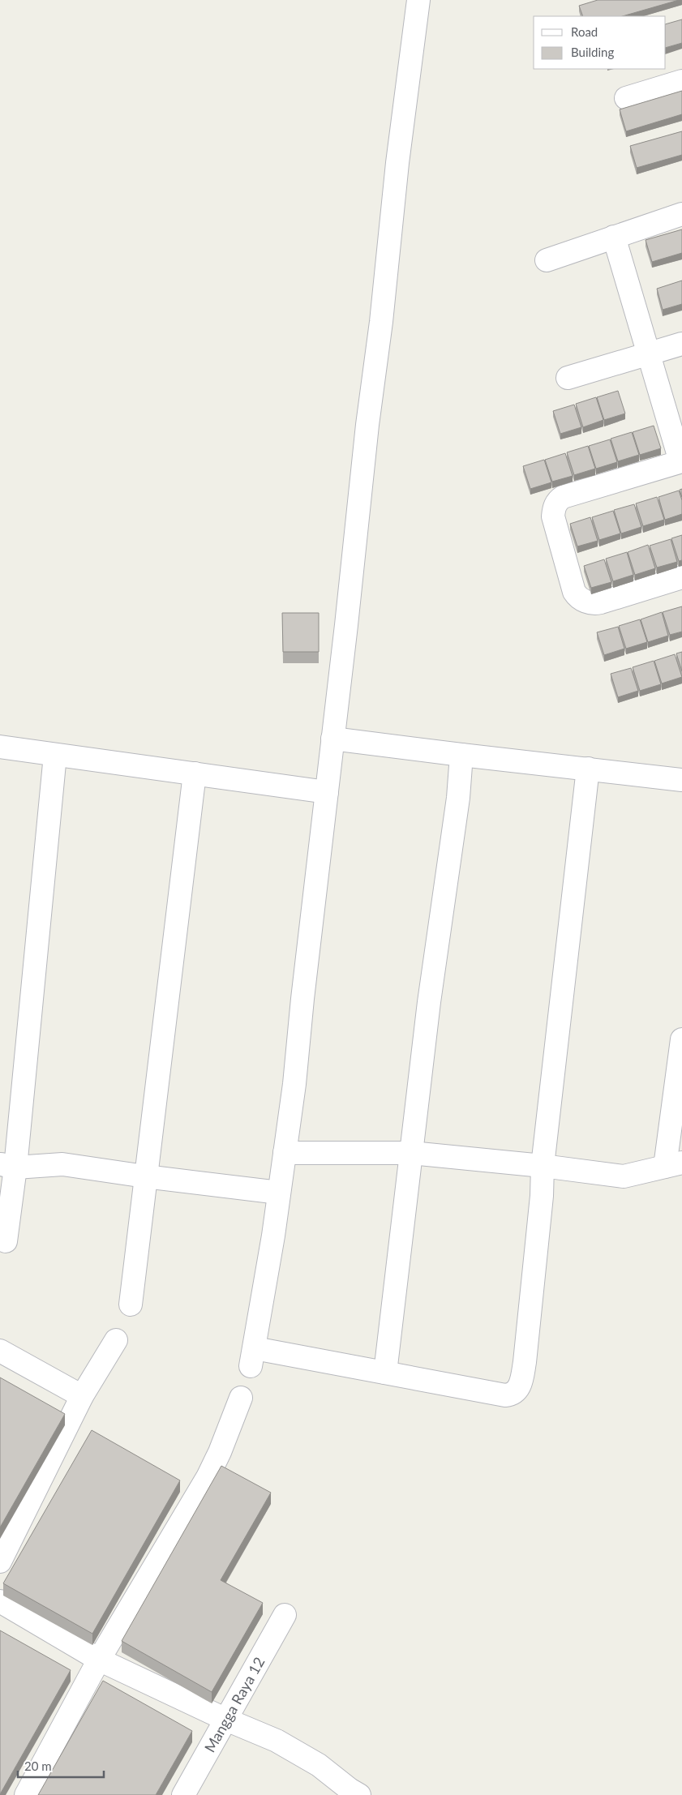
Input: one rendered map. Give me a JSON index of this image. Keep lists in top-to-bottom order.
{
  "streets": {
    "street": ["Mangga Raya 12"]
  },
  "legend": ["Road", "Building"],
  "scale_bar": "20 m"
}
